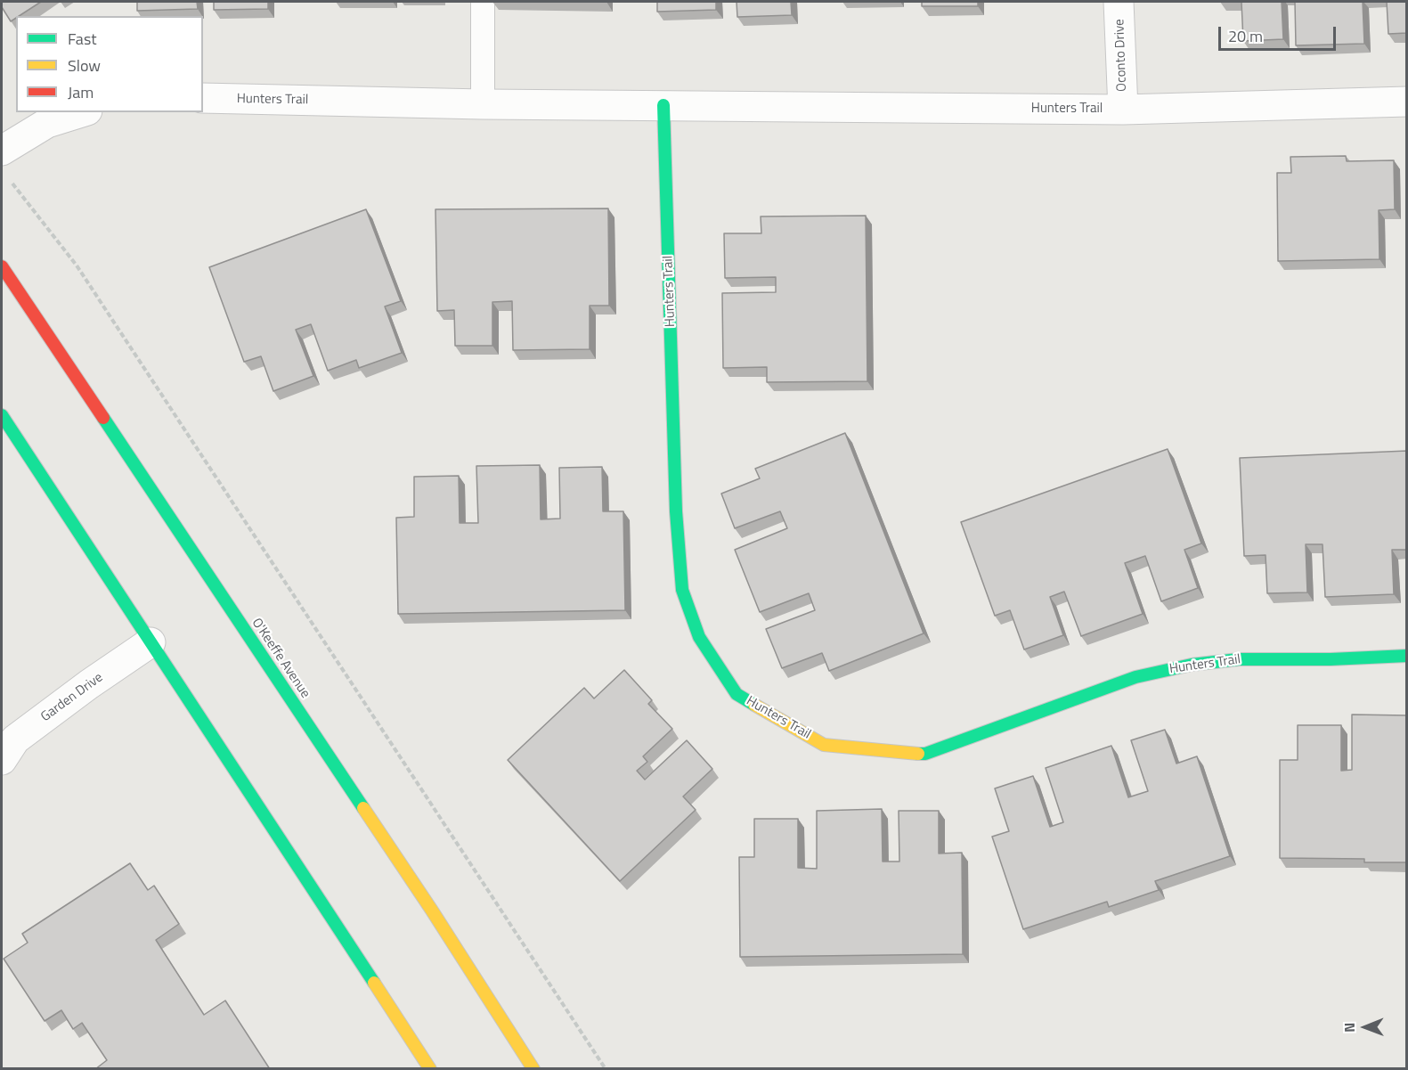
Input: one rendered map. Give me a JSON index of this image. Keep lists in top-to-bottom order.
{
  "streets": {
    "street": [
      "Oconto Drive",
      "Hunters Trail",
      "O'Keeffe Avenue",
      "Garden Drive"
    ]
  },
  "crossings": [
    ["Oconto Drive", "Hunters Trail"]
  ],
  "legend": ["Fast", "Slow", "Jam"],
  "scale_bar": "20 m",
  "north": "left"
}
